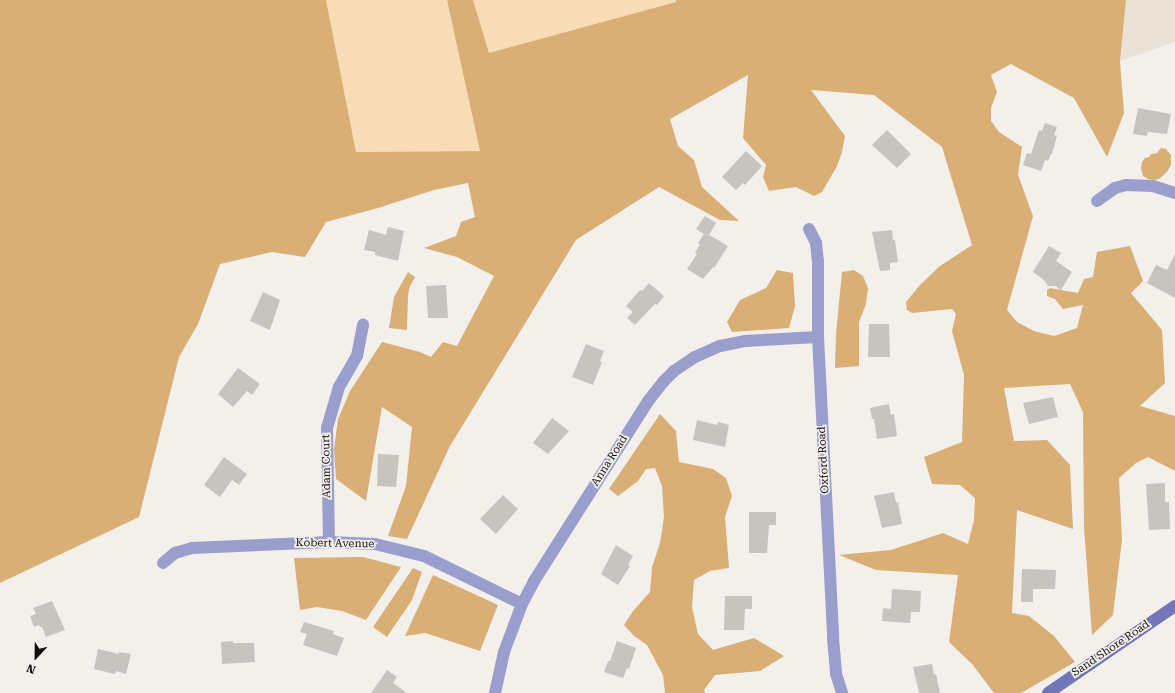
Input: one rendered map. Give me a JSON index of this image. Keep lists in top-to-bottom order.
{
  "streets": {
    "street": [
      "Oxford Road",
      "Anna Road",
      "Adam Court",
      "Kobert Avenue",
      "Sand Shore Road"
    ]
  },
  "crossings": [
    ["Oxford Road", "Anna Road"],
    ["Anna Road", "Kobert Avenue"],
    ["Adam Court", "Kobert Avenue"]
  ],
  "north": "bottom"
}
